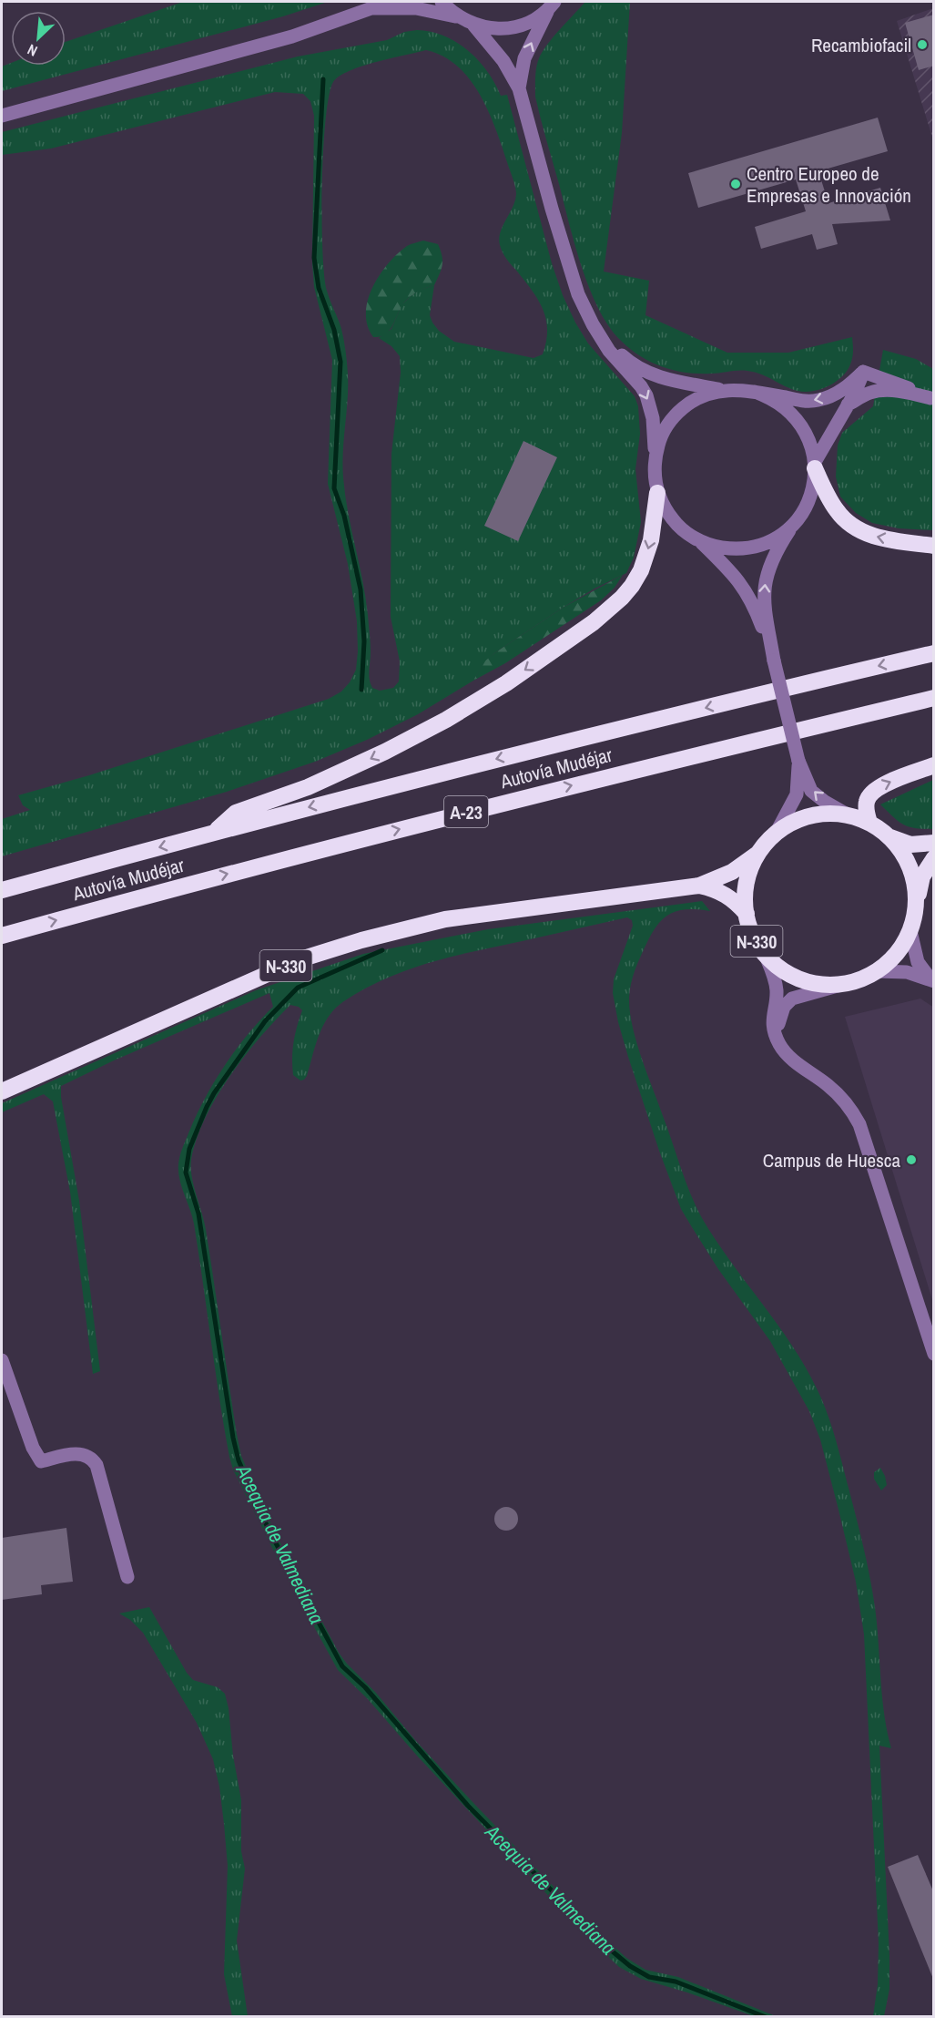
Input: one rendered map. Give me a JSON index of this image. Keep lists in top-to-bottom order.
{
  "streets": {
    "highway": ["Autovía Mudéjar", "A-23", "N-330"]
  },
  "water": ["Acequia de Valmediana"],
  "places": ["Recambiofacil", "Centro Europeo de Empresas e Innovación", "Campus de Huesca"],
  "north": "bottom left"
}
